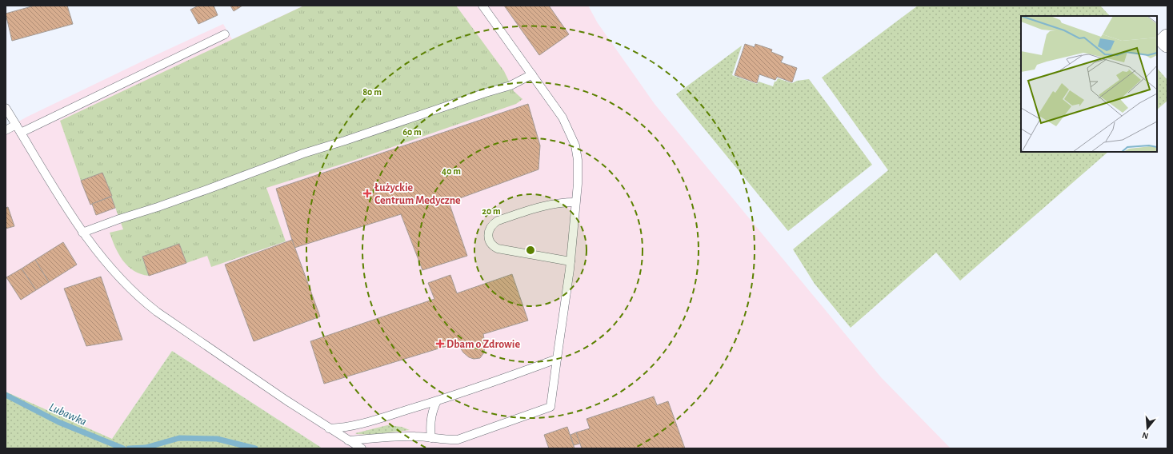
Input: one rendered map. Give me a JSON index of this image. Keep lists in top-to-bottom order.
{
  "water": ["Lubawka"],
  "places": {
    "health": ["Łużyckie Centrum Medyczne", "Dbam o Zdrowie"]
  },
  "north": "bottom",
  "rings": [
    "80 m",
    "60 m",
    "40 m",
    "20 m"
  ]
}
